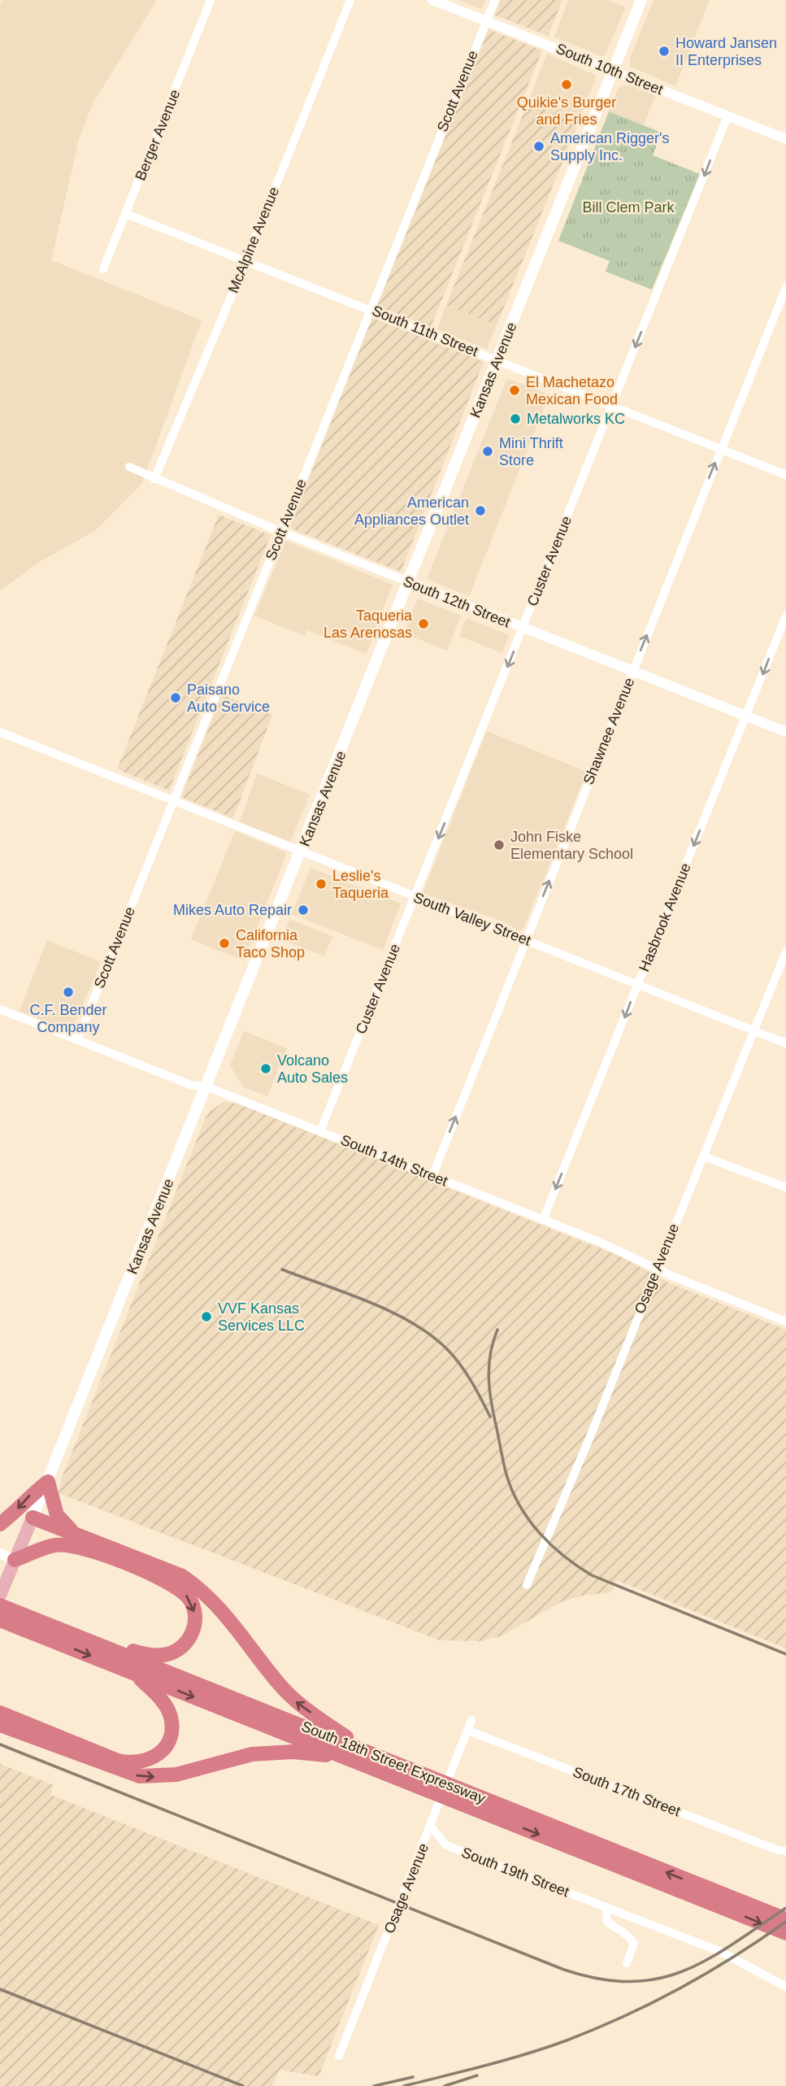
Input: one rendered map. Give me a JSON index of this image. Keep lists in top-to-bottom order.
{
  "streets": {
    "highway": ["South 18th Street Expressway"],
    "main road": ["Kansas Avenue"],
    "street": [
      "South 10th Street",
      "Scott Avenue",
      "Berger Avenue",
      "McAlpine Avenue",
      "South 11th Street",
      "Custer Avenue",
      "South 12th Street",
      "Shawnee Avenue",
      "Hasbrook Avenue",
      "South Valley Street",
      "South 14th Street",
      "Osage Avenue",
      "South 17th Street",
      "South 19th Street"
    ]
  },
  "crossings": [
    ["South 10th Street", "Scott Avenue"],
    ["South 10th Street", "Kansas Avenue"],
    ["South 10th Street", "Custer Avenue"],
    ["Scott Avenue", "South 11th Street"],
    ["Scott Avenue", "South 12th Street"],
    ["Scott Avenue", "South Valley Street"],
    ["Scott Avenue", "South 14th Street"],
    ["Berger Avenue", "South 11th Street"],
    ["McAlpine Avenue", "South 11th Street"],
    ["McAlpine Avenue", "South 12th Street"],
    ["South 11th Street", "Kansas Avenue"],
    ["South 11th Street", "Custer Avenue"],
    ["South 11th Street", "Shawnee Avenue"],
    ["Kansas Avenue", "South 12th Street"],
    ["Kansas Avenue", "South Valley Street"],
    ["Kansas Avenue", "South 14th Street"],
    ["Custer Avenue", "South 12th Street"],
    ["Custer Avenue", "South Valley Street"],
    ["Custer Avenue", "South 14th Street"],
    ["South 12th Street", "Shawnee Avenue"],
    ["South 12th Street", "Hasbrook Avenue"],
    ["Shawnee Avenue", "South Valley Street"],
    ["Shawnee Avenue", "South 14th Street"],
    ["Hasbrook Avenue", "South Valley Street"],
    ["Hasbrook Avenue", "South 14th Street"],
    ["South Valley Street", "Osage Avenue"],
    ["South 14th Street", "Osage Avenue"],
    ["Osage Avenue", "South 17th Street"],
    ["Osage Avenue", "South 19th Street"]
  ],
  "one_way": ["Custer Avenue", "Shawnee Avenue", "Hasbrook Avenue"],
  "parks": ["Bill Clem Park"],
  "places": [
    "Howard Jansen II Enterprises",
    "Quikie's Burger and Fries",
    "American Rigger's Supply Inc.",
    "El Machetazo Mexican Food",
    "Metalworks KC",
    "Mini Thrift Store",
    "American Appliances Outlet",
    "Taqueria Las Arenosas",
    "Paisano Auto Service",
    "John Fiske Elementary School",
    "Leslie's Taqueria",
    "Mikes Auto Repair",
    "California Taco Shop",
    "C.F. Bender Company",
    "Volcano Auto Sales",
    "VVF Kansas Services LLC"
  ]
}
